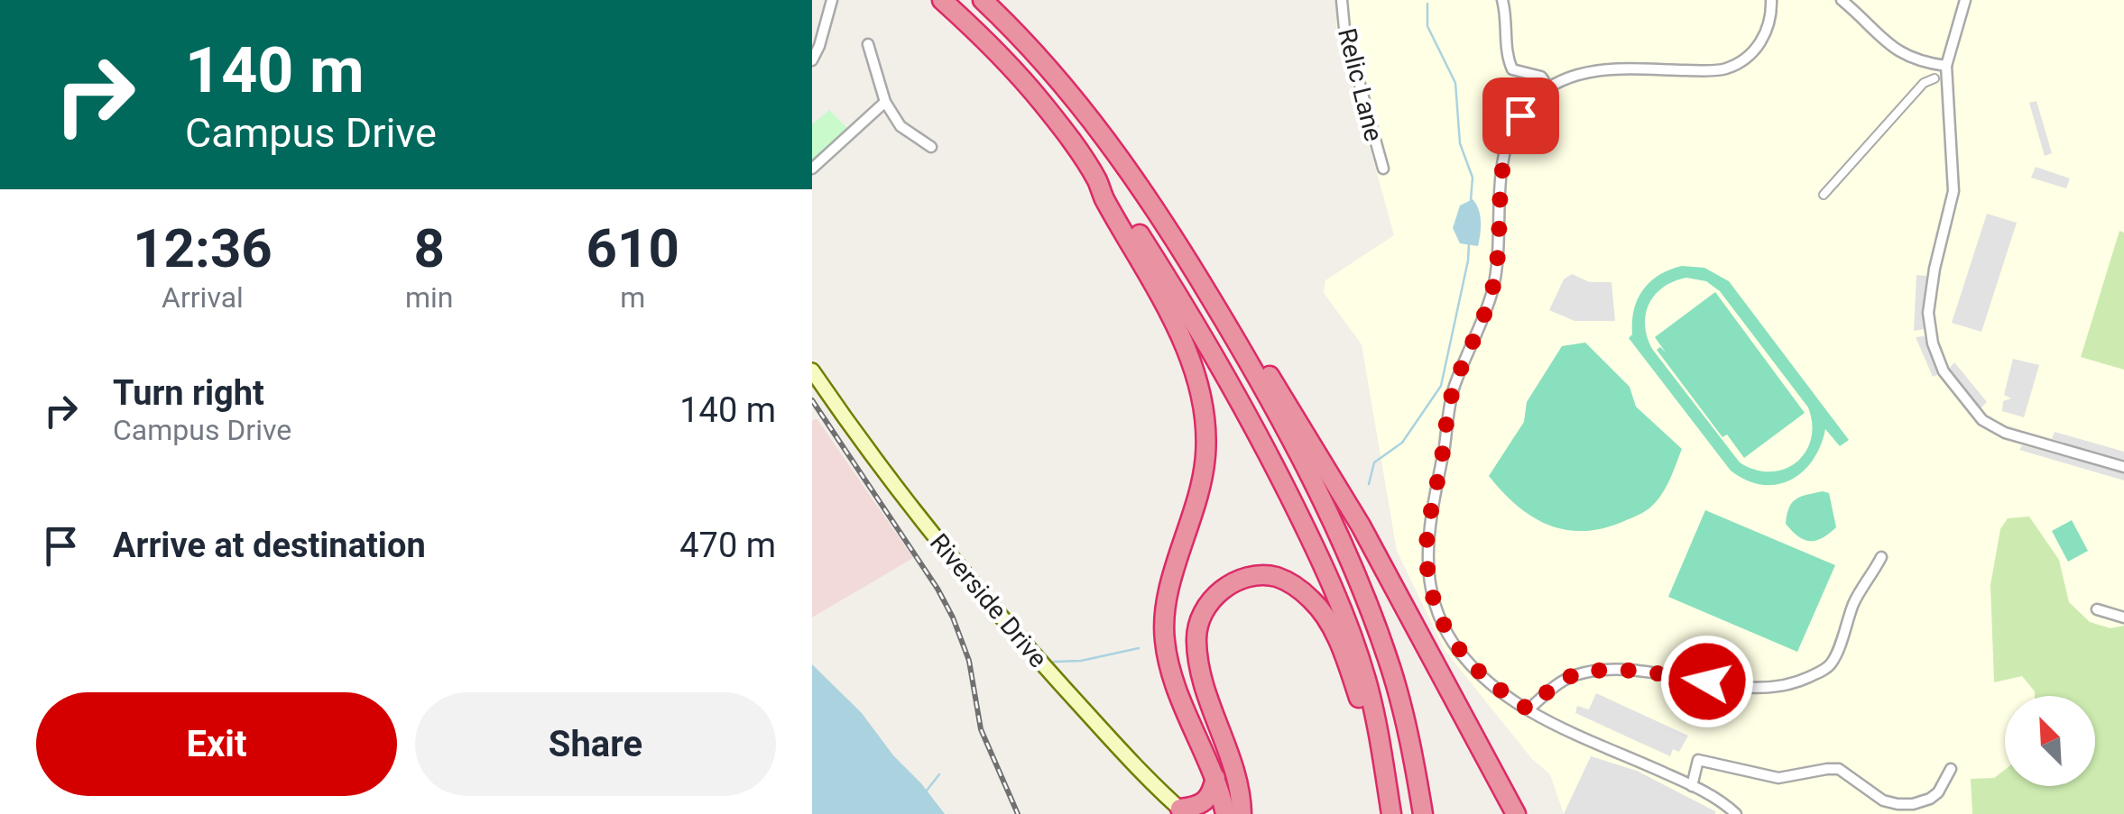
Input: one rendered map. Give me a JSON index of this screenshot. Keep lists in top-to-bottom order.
{
  "streets": {
    "main road": ["Riverside Drive"],
    "street": ["Relic Lane"]
  },
  "north": "top left",
  "page": {
    "turn": ["140 m", "Campus Drive"],
    "eta": [
      "12:36",
      "Arrival",
      "8",
      "min",
      "610",
      "m"
    ],
    "list": [
      {
        "name": "Turn right",
        "note": "Campus Drive",
        "value": "140 m"
      },
      {
        "name": "Arrive at destination",
        "value": "470 m"
      }
    ],
    "buttons": ["Exit", "Share"]
  }
}
